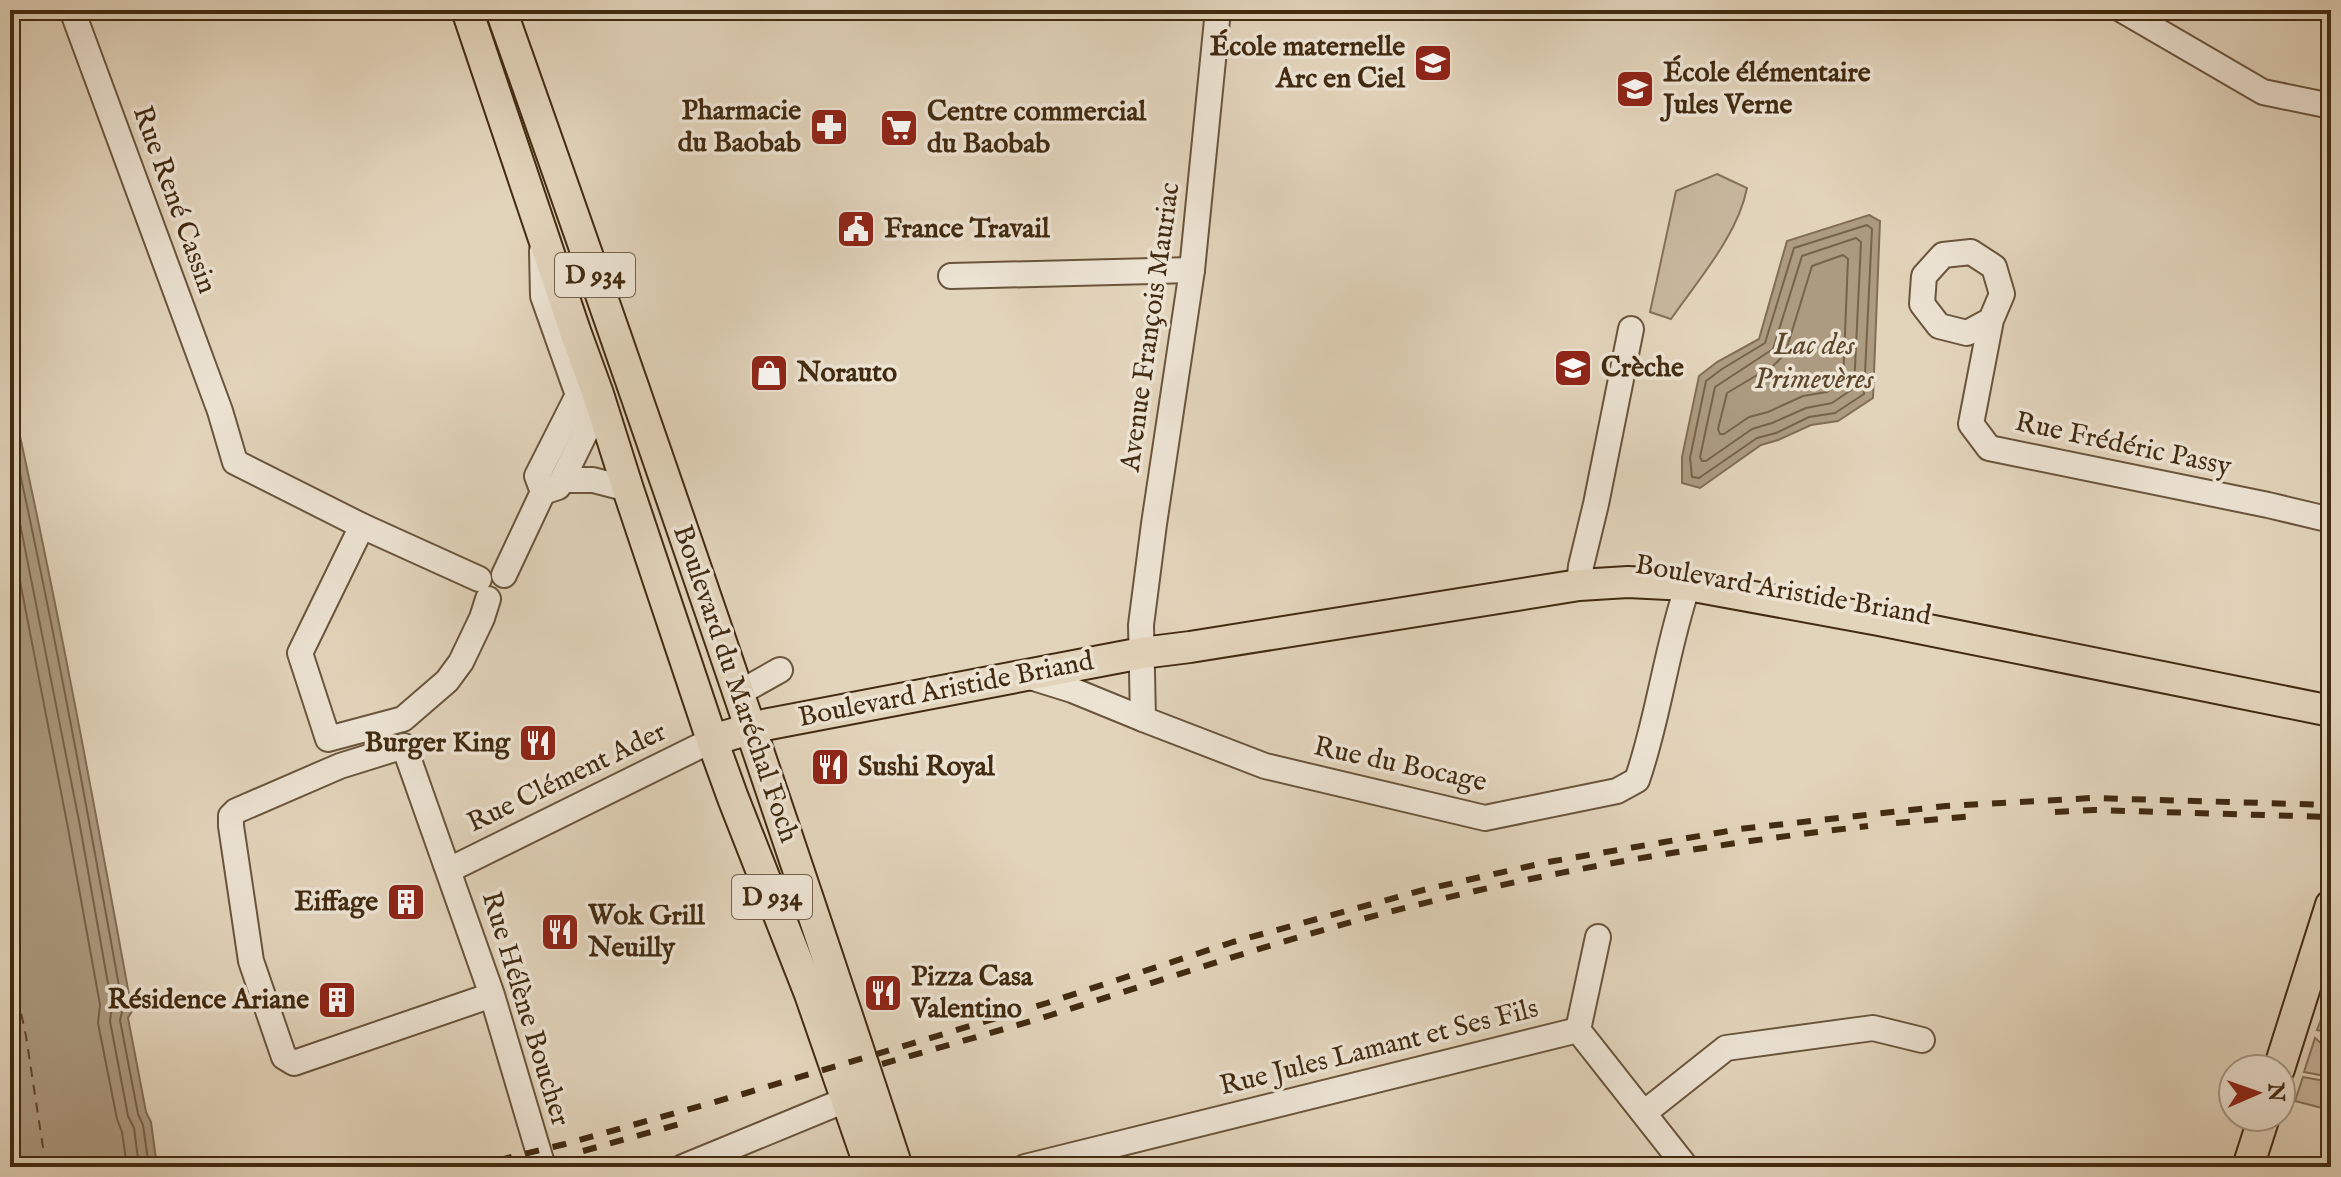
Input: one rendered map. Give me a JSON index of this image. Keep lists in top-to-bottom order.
{
  "streets": {
    "main road": ["D 934", "Boulevard Aristide Briand", "Boulevard du Maréchal Foch"],
    "street": [
      "Rue René Cassin",
      "Avenue François Mauriac",
      "Rue Frédéric Passy",
      "Rue du Bocage",
      "Rue Clément Ader",
      "Rue Hélène Boucher",
      "Rue Jules Lamant et Ses Fils"
    ]
  },
  "crossings": [
    ["Avenue François Mauriac", "Boulevard Aristide Briand"],
    ["Boulevard Aristide Briand", "Boulevard du Maréchal Foch"],
    ["Boulevard Aristide Briand", "Rue du Bocage"],
    ["Boulevard Aristide Briand", "Rue Clément Ader"],
    ["Boulevard du Maréchal Foch", "Rue Clément Ader"],
    ["Rue Clément Ader", "Rue Hélène Boucher"]
  ],
  "water": ["Lac des Primevères"],
  "places": {
    "school or university": ["École maternelle Arc en Ciel", "École élémentaire Jules Verne", "Crèche"],
    "pharmacy": ["Pharmacie du Baobab"],
    "supermarket": ["Centre commercial du Baobab"],
    "public building": ["France Travail"],
    "shop": ["Norauto"],
    "restaurant": [
      "Burger King",
      "Sushi Royal",
      "Wok Grill Neuilly",
      "Pizza Casa Valentino"
    ],
    "building": ["Eiffage", "Résidence Ariane"]
  },
  "north": "right"
}
